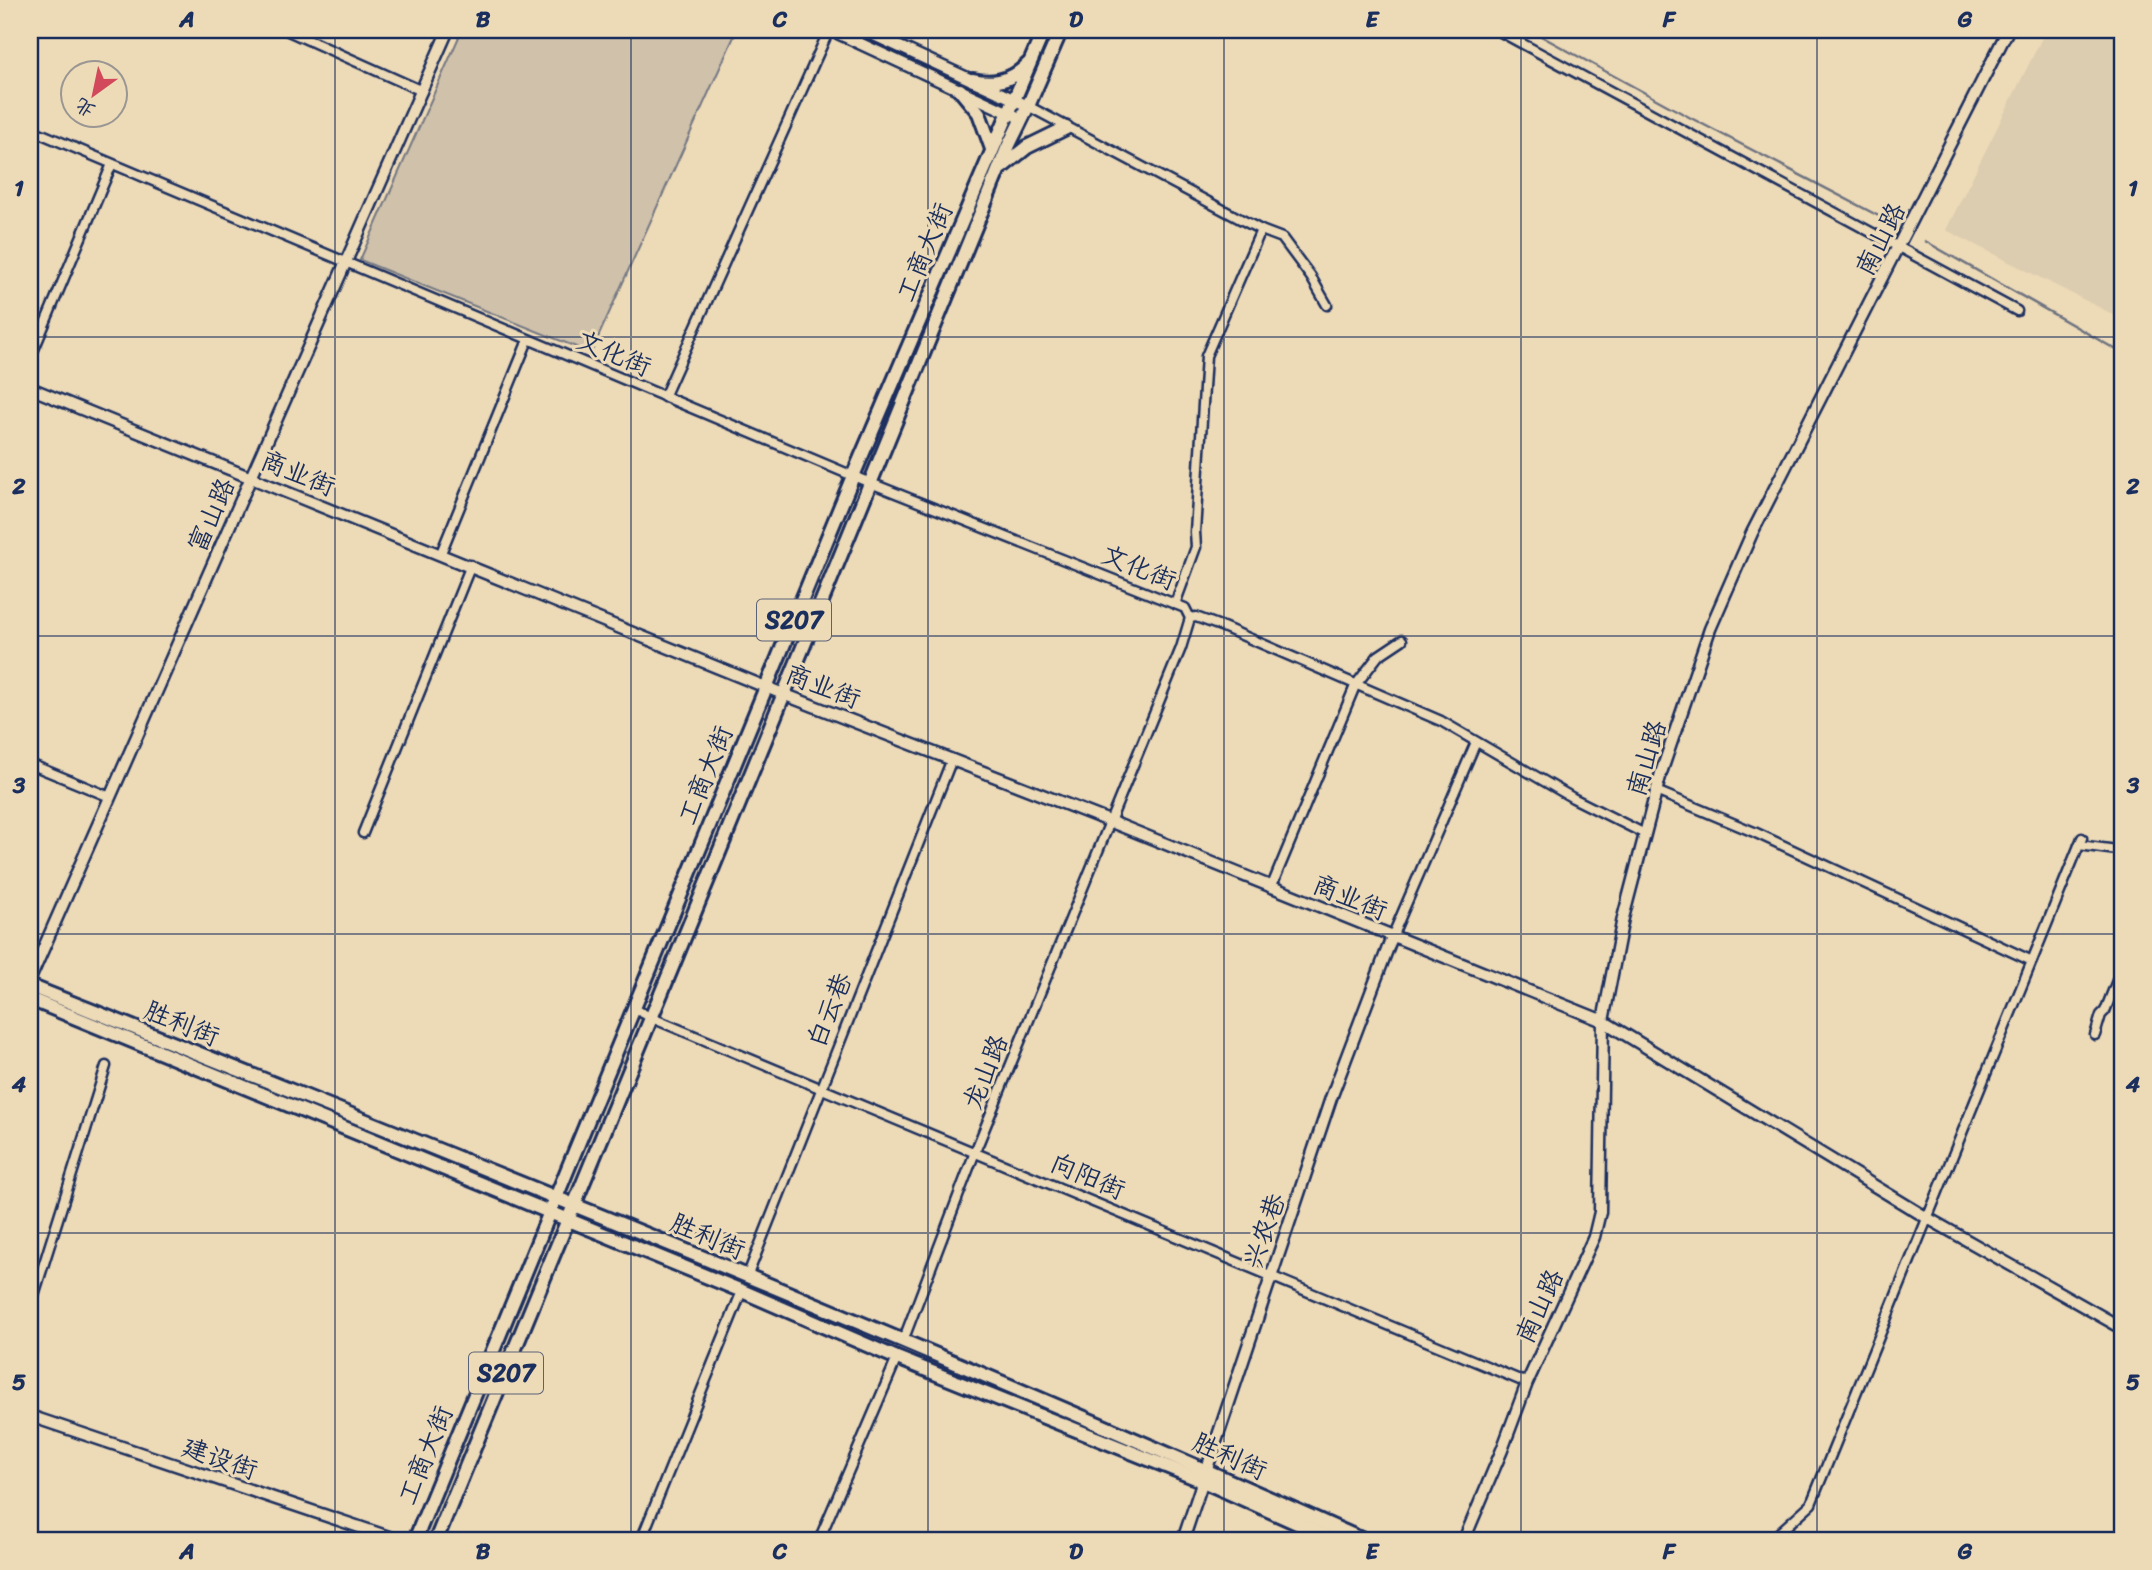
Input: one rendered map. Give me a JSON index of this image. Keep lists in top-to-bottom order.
{
  "streets": {
    "main road": ["工商大街", "S207", "胜利街"],
    "street": [
      "南山路",
      "文化街",
      "商业街",
      "富山路",
      "白云巷",
      "龙山路",
      "向阳街",
      "兴农巷",
      "建设街"
    ]
  },
  "crossings": [
    ["南山路", "商业街"],
    ["南山路", "向阳街"],
    ["工商大街", "文化街"],
    ["工商大街", "商业街"],
    ["工商大街", "胜利街"],
    ["工商大街", "向阳街"],
    ["文化街", "富山路"],
    ["文化街", "龙山路"],
    ["商业街", "富山路"],
    ["商业街", "白云巷"],
    ["商业街", "龙山路"],
    ["商业街", "兴农巷"],
    ["白云巷", "胜利街"],
    ["白云巷", "向阳街"],
    ["胜利街", "龙山路"],
    ["胜利街", "兴农巷"],
    ["龙山路", "向阳街"],
    ["向阳街", "兴农巷"]
  ],
  "north": "bottom left",
  "grid": {
    "columns": [
      "A",
      "B",
      "C",
      "D",
      "E",
      "F",
      "G"
    ],
    "rows": [
      "1",
      "2",
      "3",
      "4",
      "5"
    ]
  }
}
